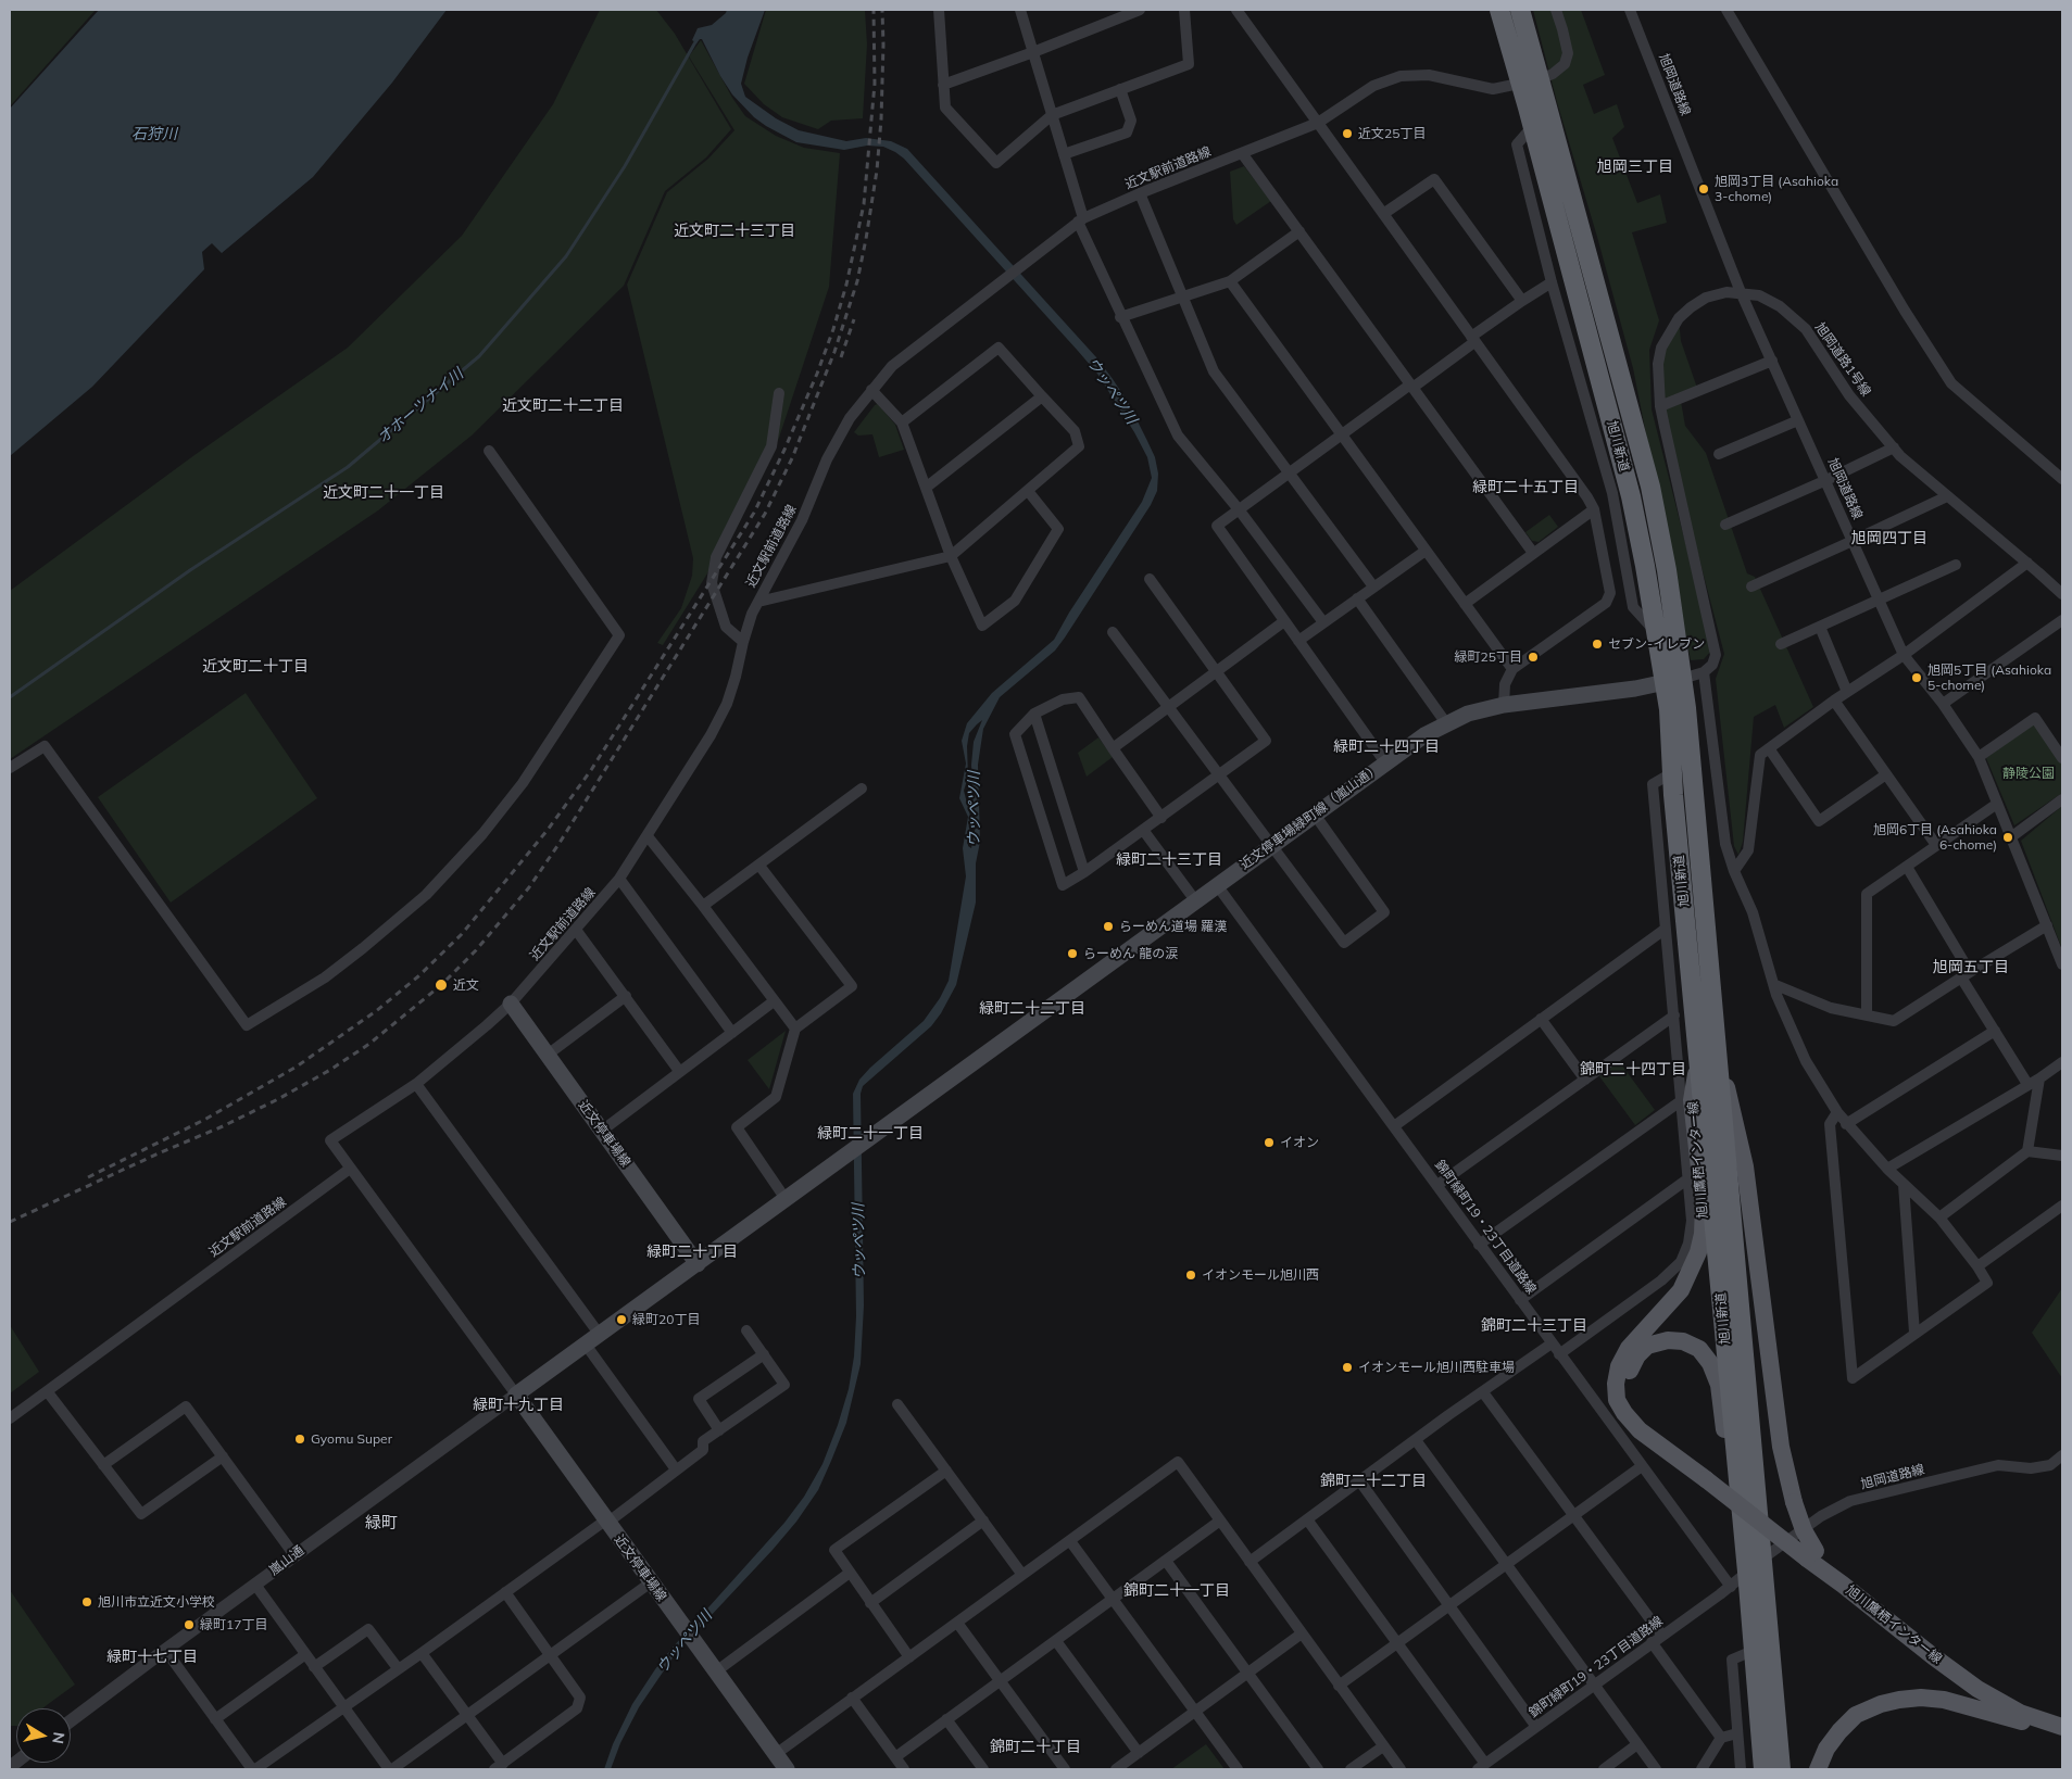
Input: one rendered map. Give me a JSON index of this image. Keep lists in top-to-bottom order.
{
  "streets": {
    "highway": ["旭川新道"],
    "main road": ["近文停車場緑町線（嵐山通）", "近文停車場線", "旭川鷹栖インター線"],
    "street": [
      "旭岡道路線",
      "近文駅前道路線",
      "旭岡道路1号線",
      "錦町緑町19・23丁目道路線",
      "嵐山通"
    ]
  },
  "crossings": [
    ["旭岡道路線", "旭岡道路1号線"],
    ["旭岡道路線", "旭川新道"],
    ["旭岡道路線", "錦町緑町19・23丁目道路線"],
    ["近文駅前道路線", "旭川新道"],
    ["近文駅前道路線", "近文停車場線"],
    ["旭川新道", "近文停車場緑町線（嵐山通）"],
    ["旭川新道", "旭川鷹栖インター線"],
    ["旭川新道", "錦町緑町19・23丁目道路線"],
    ["近文停車場緑町線（嵐山通）", "錦町緑町19・23丁目道路線"],
    ["近文停車場線", "嵐山通"]
  ],
  "districts": [
    "旭岡三丁目",
    "近文町二十三丁目",
    "近文町二十二丁目",
    "緑町二十五丁目",
    "近文町二十一丁目",
    "旭岡四丁目",
    "近文町二十丁目",
    "緑町二十四丁目",
    "緑町二十三丁目",
    "旭岡五丁目",
    "緑町二十二丁目",
    "錦町二十四丁目",
    "緑町二十一丁目",
    "緑町二十丁目",
    "錦町二十三丁目",
    "緑町十九丁目",
    "錦町二十二丁目",
    "緑町",
    "錦町二十一丁目",
    "緑町十七丁目",
    "錦町二十丁目"
  ],
  "water": ["石狩川", "ウッペツ川", "オホーツナイ川"],
  "parks": ["静陵公園"],
  "places": [
    "近文25丁目",
    "旭岡3丁目 (Asahioka 3-chome)",
    "セブン-イレブン",
    "緑町25丁目",
    "旭岡5丁目 (Asahioka 5-chome)",
    "旭岡6丁目 (Asahioka 6-chome)",
    "らーめん道場 羅漢",
    "らーめん 龍の涙",
    "近文",
    "イオン",
    "イオンモール旭川西",
    "緑町20丁目",
    "イオンモール旭川西駐車場",
    "Gyomu Super",
    "旭川市立近文小学校",
    "緑町17丁目"
  ],
  "north": "right"
}
